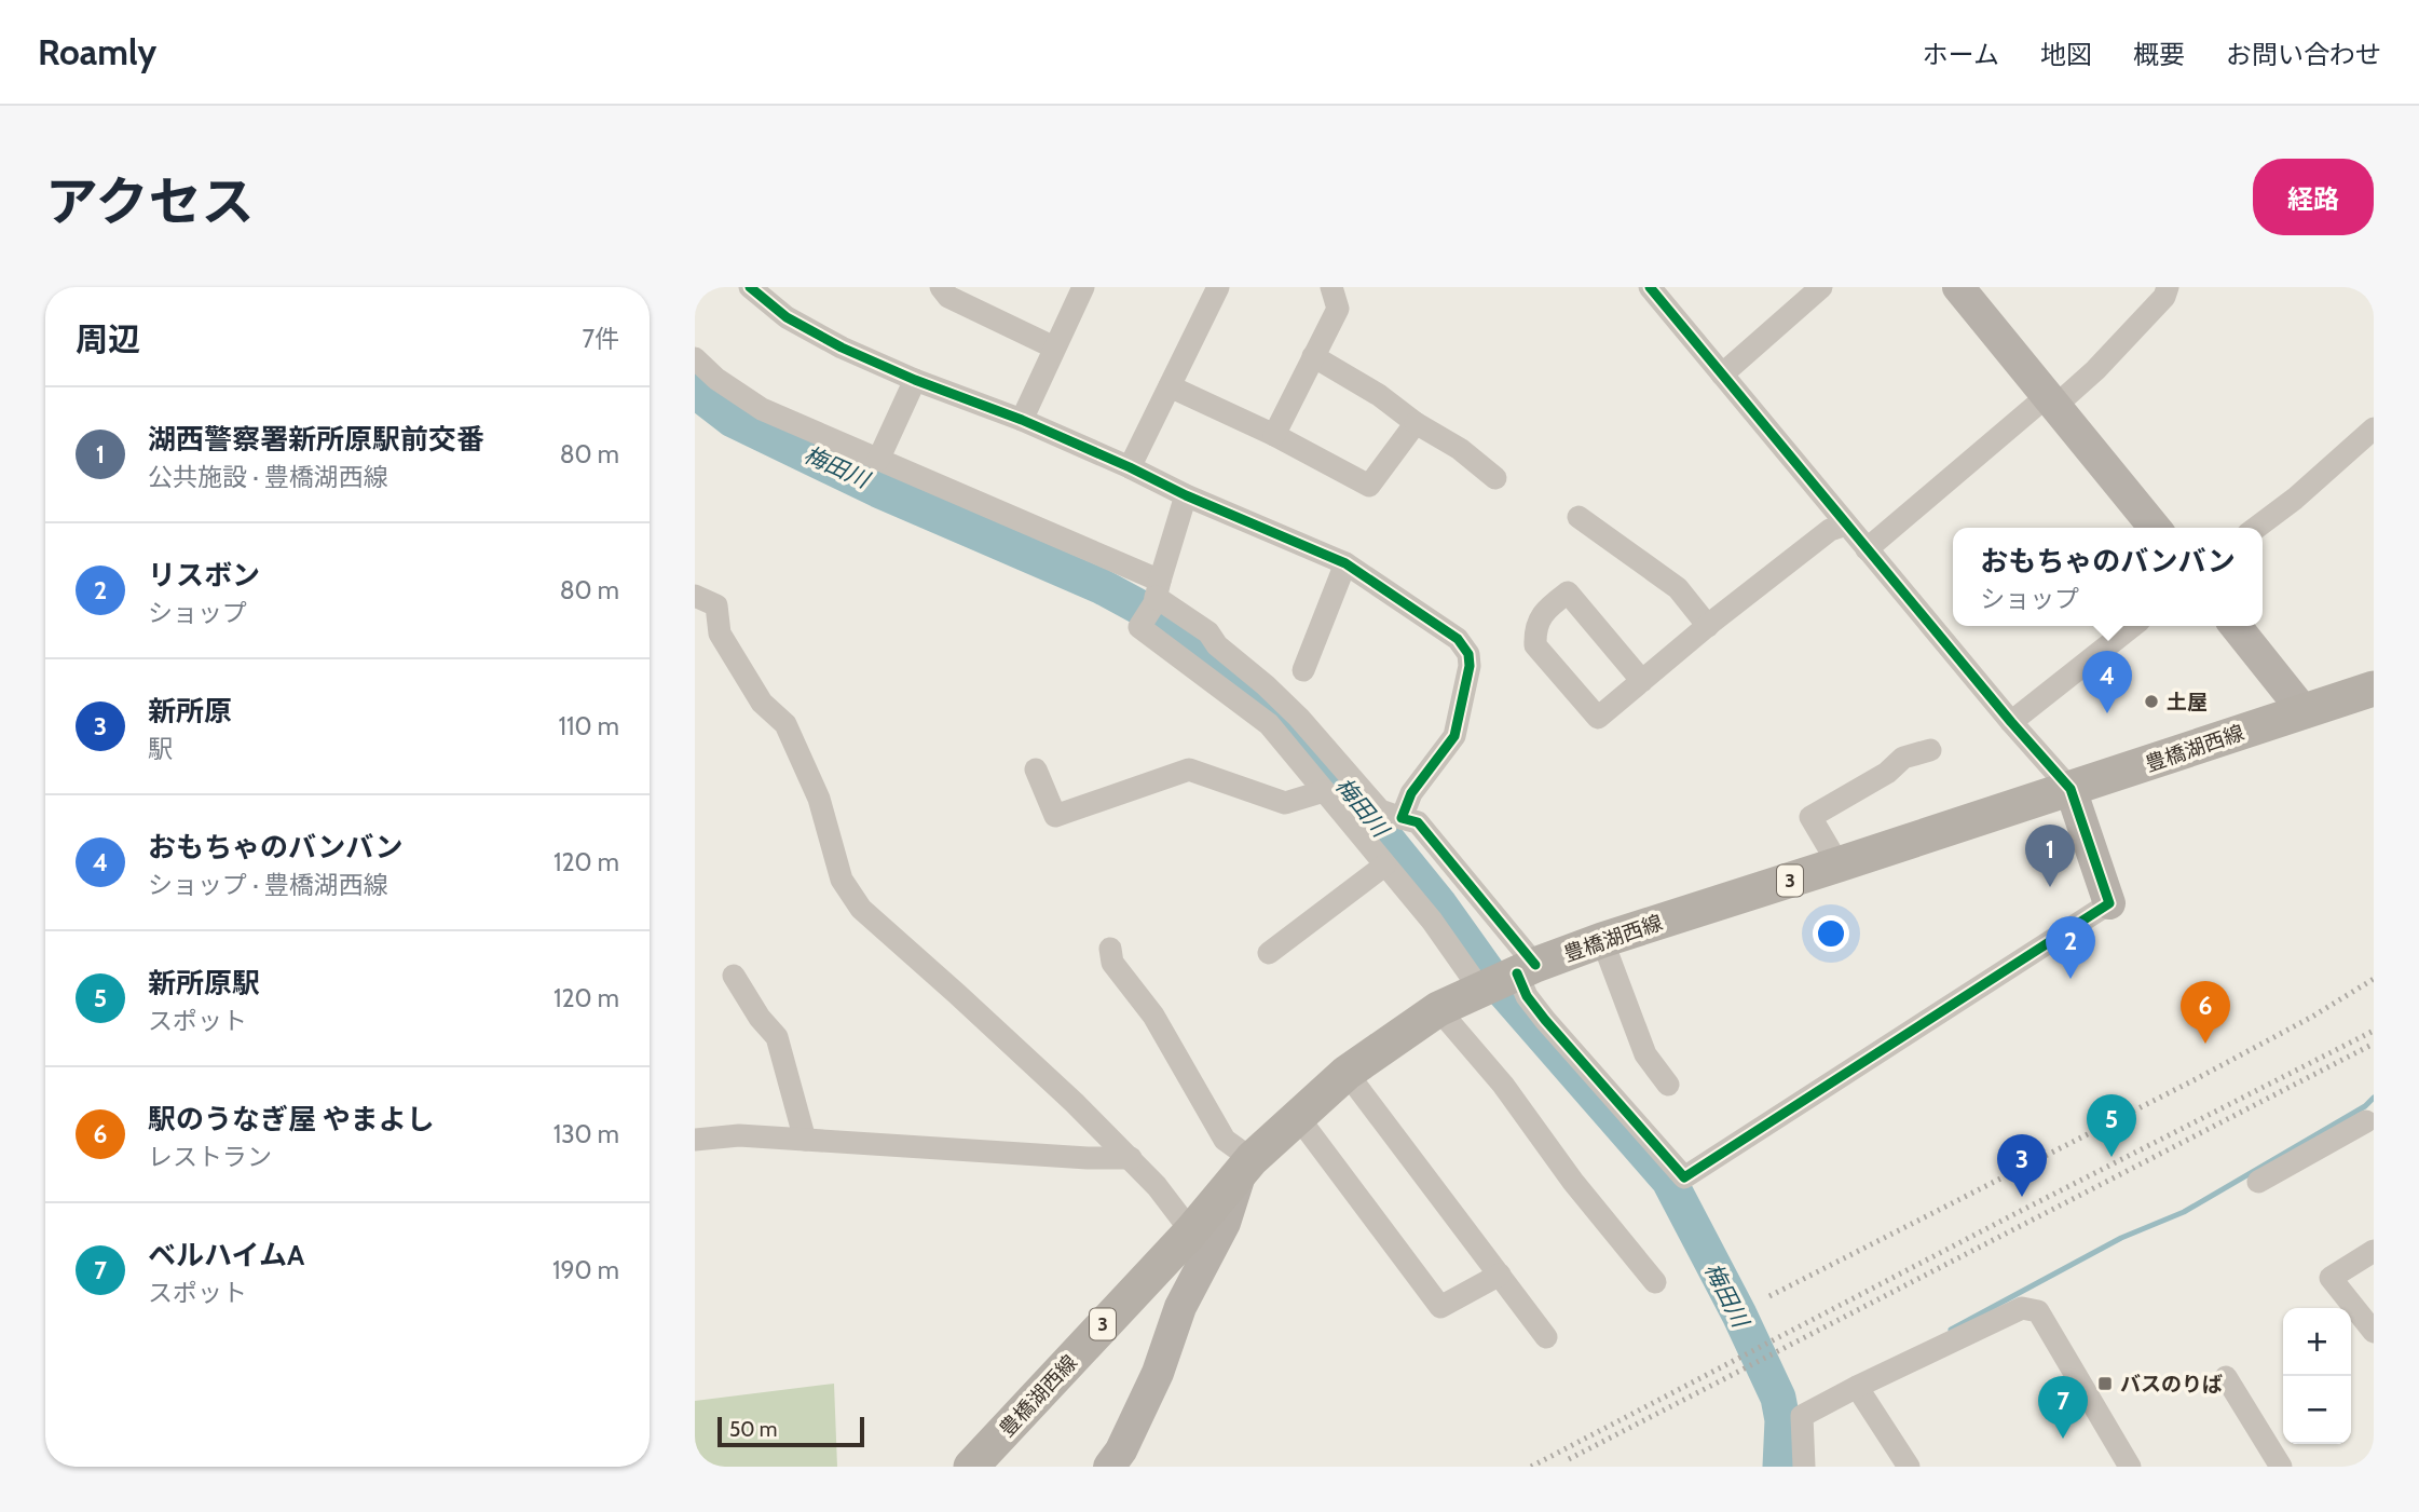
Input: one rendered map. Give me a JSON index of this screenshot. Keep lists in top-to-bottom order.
{
  "streets": {
    "main road": ["豊橋湖西線", "3"]
  },
  "water": ["梅田川"],
  "places": {
    "other": ["土屋"],
    "transit": ["バスのりば"]
  },
  "scale_bar": "50 m",
  "page": {
    "header": "Roamly",
    "nav": [
      "ホーム",
      "地図",
      "概要",
      "お問い合わせ"
    ],
    "title": "アクセス",
    "buttons": "経路",
    "heading": ["周辺", "7件"],
    "list": [
      {
        "mark": "1",
        "name": "湖西警察署新所原駅前交番",
        "note": "公共施設 · 豊橋湖西線",
        "value": "80 m"
      },
      {
        "mark": "2",
        "name": "リスボン",
        "note": "ショップ",
        "value": "80 m"
      },
      {
        "mark": "3",
        "name": "新所原",
        "note": "駅",
        "value": "110 m"
      },
      {
        "mark": "4",
        "name": "おもちゃのバンバン",
        "note": "ショップ · 豊橋湖西線",
        "value": "120 m"
      },
      {
        "mark": "5",
        "name": "新所原駅",
        "note": "スポット",
        "value": "120 m"
      },
      {
        "mark": "6",
        "name": "駅のうなぎ屋 やまよし",
        "note": "レストラン",
        "value": "130 m"
      },
      {
        "mark": "7",
        "name": "ベルハイムA",
        "note": "スポット",
        "value": "190 m"
      }
    ],
    "popup": ["おもちゃのバンバン", "ショップ"],
    "pins": [
      "4",
      "1",
      "2",
      "6",
      "5",
      "3",
      "7"
    ],
    "map_buttons": ["+", "−"],
    "scale": "50 m"
  }
}
